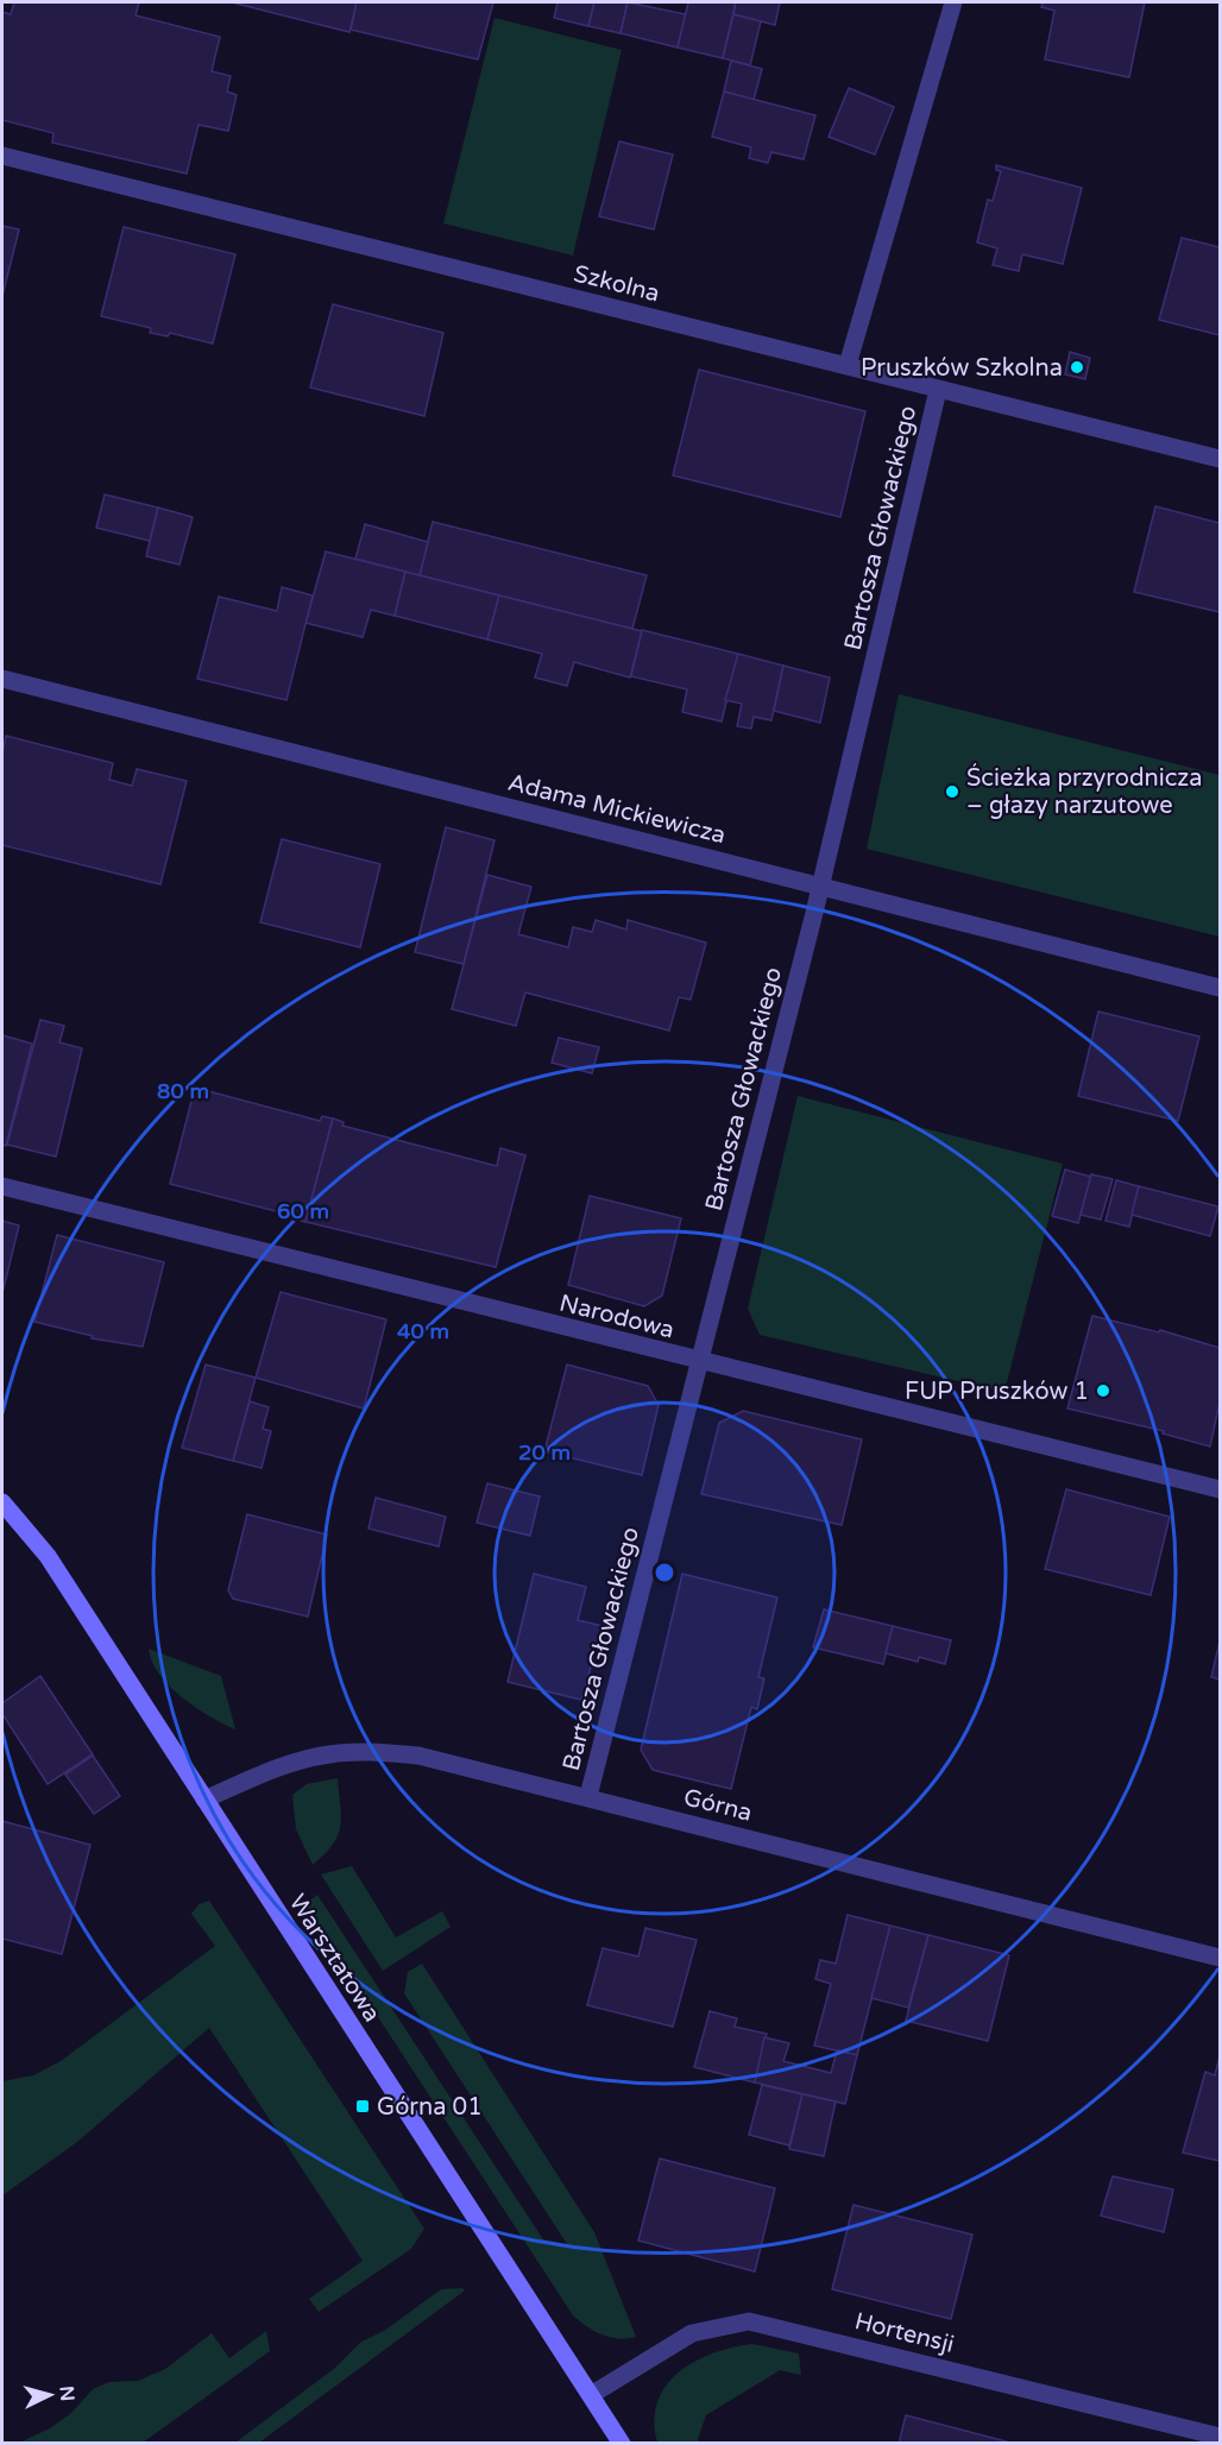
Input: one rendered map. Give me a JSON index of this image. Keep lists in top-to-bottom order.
{
  "streets": {
    "street": [
      "Szkolna",
      "Bartosza Głowackiego",
      "Adama Mickiewicza",
      "Narodowa",
      "Górna",
      "Warsztatowa",
      "Hortensji"
    ]
  },
  "crossings": [
    ["Szkolna", "Bartosza Głowackiego"],
    ["Bartosza Głowackiego", "Adama Mickiewicza"],
    ["Bartosza Głowackiego", "Narodowa"],
    ["Bartosza Głowackiego", "Górna"],
    ["Górna", "Warsztatowa"],
    ["Warsztatowa", "Hortensji"]
  ],
  "places": {
    "other": ["Pruszków Szkolna", "Ścieżka przyrodnicza – głazy narzutowe", "FUP Pruszków 1"],
    "transit": ["Górna 01"]
  },
  "north": "right",
  "rings": [
    "80 m",
    "60 m",
    "40 m",
    "20 m"
  ]
}
